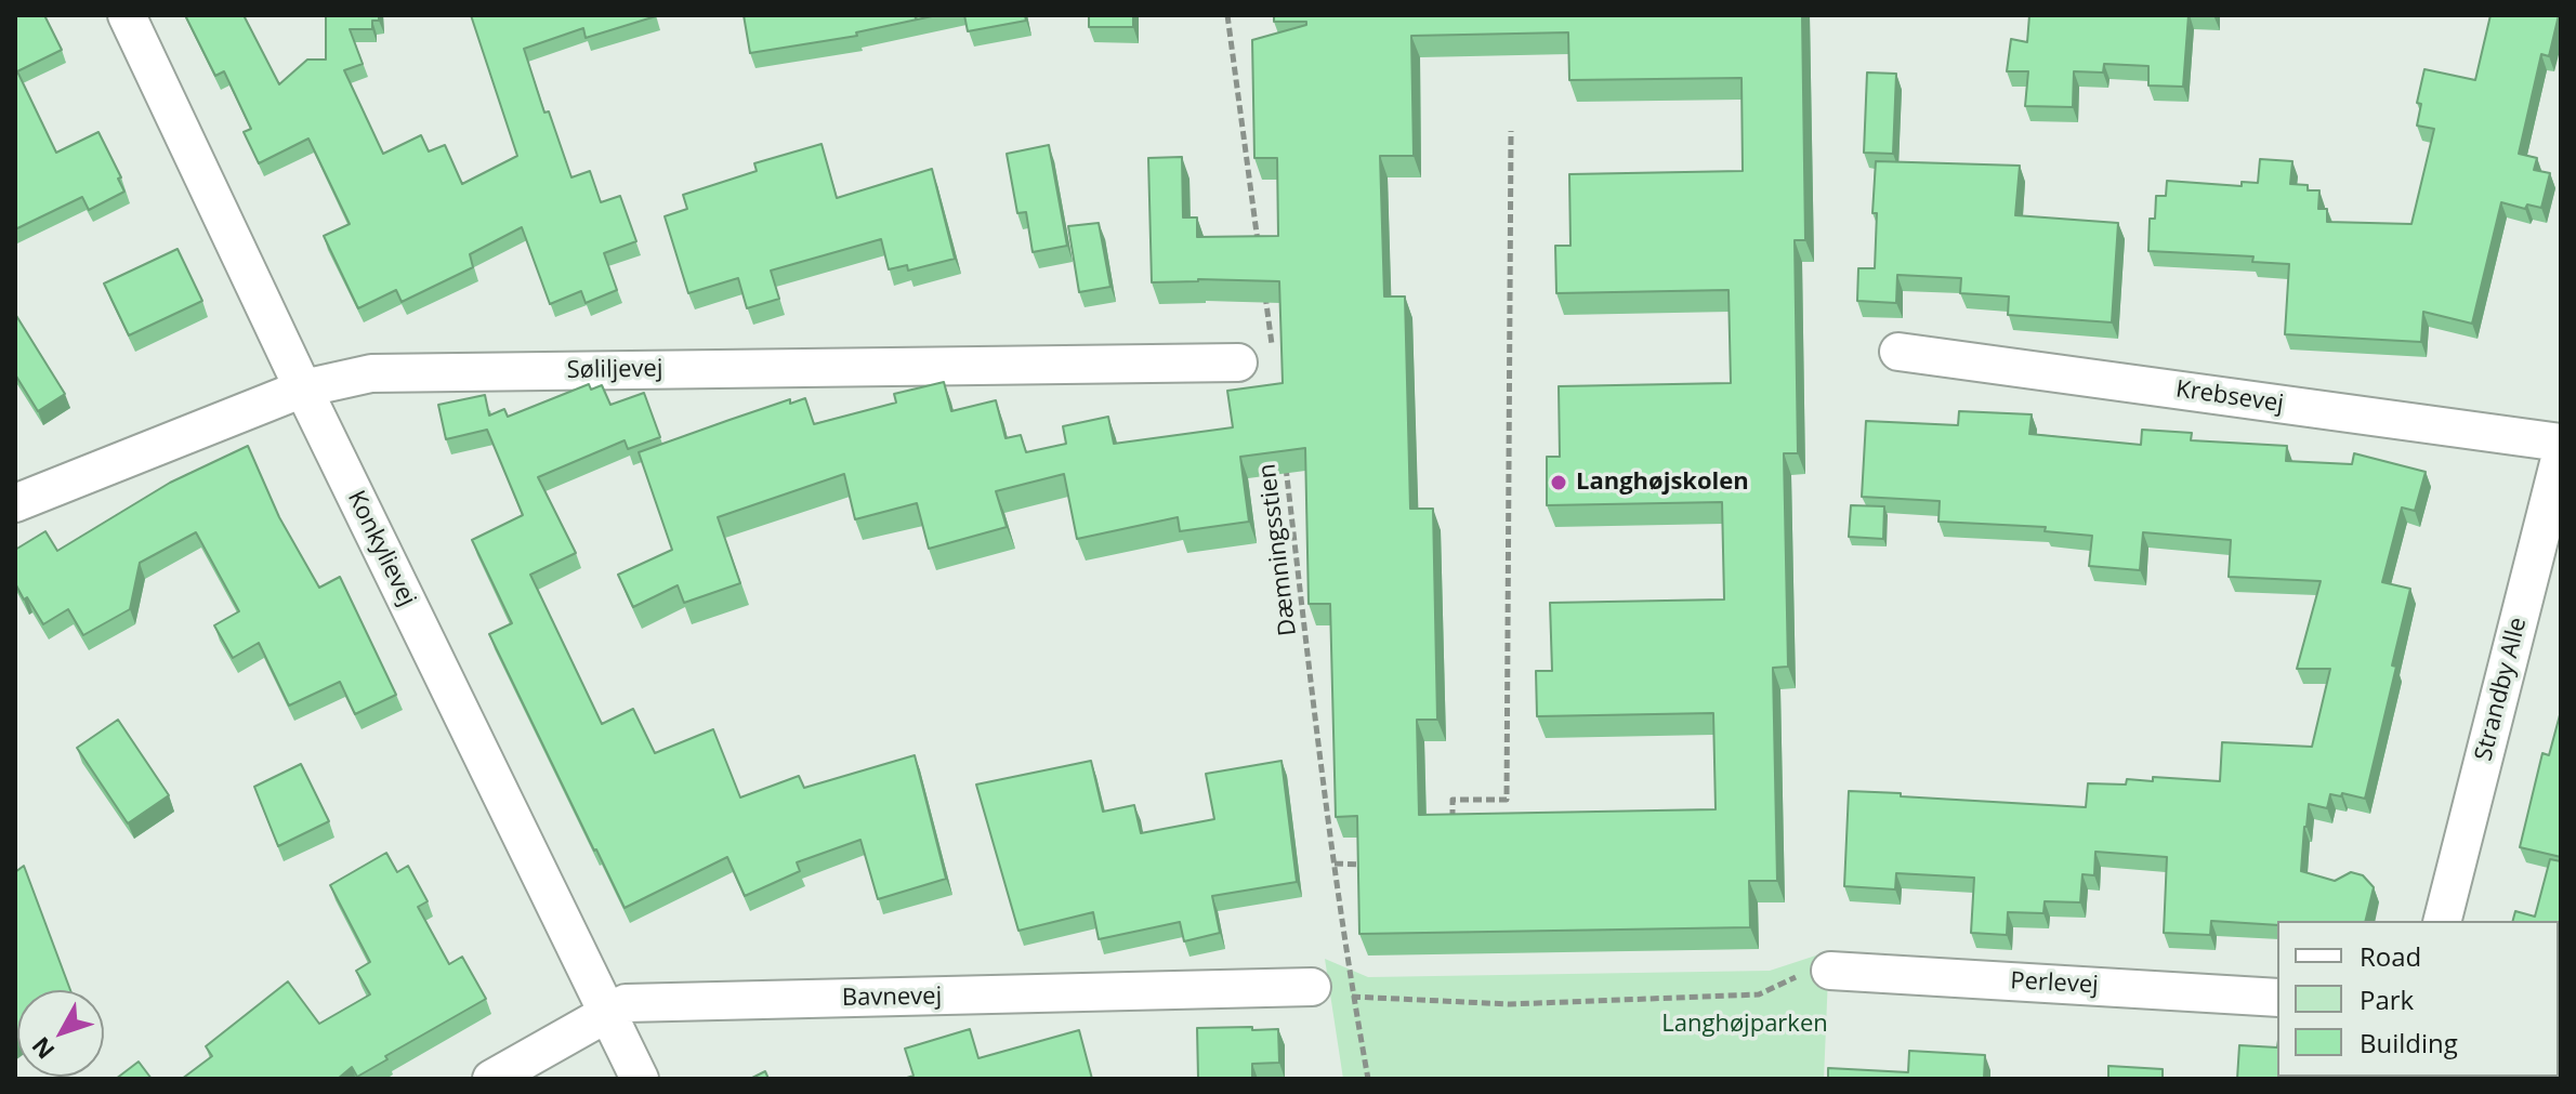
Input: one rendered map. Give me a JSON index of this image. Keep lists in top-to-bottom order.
{
  "streets": {
    "street": [
      "Søliljevej",
      "Krebsevej",
      "Konkylievej",
      "Strandby Alle",
      "Perlevej",
      "Bavnevej"
    ],
    "path": ["Dæmningsstien"]
  },
  "crossings": [
    ["Søliljevej", "Konkylievej"],
    ["Konkylievej", "Bavnevej"]
  ],
  "parks": ["Langhøjparken"],
  "places": ["Langhøjskolen"],
  "legend": ["Road", "Park", "Building"],
  "north": "bottom left"
}
